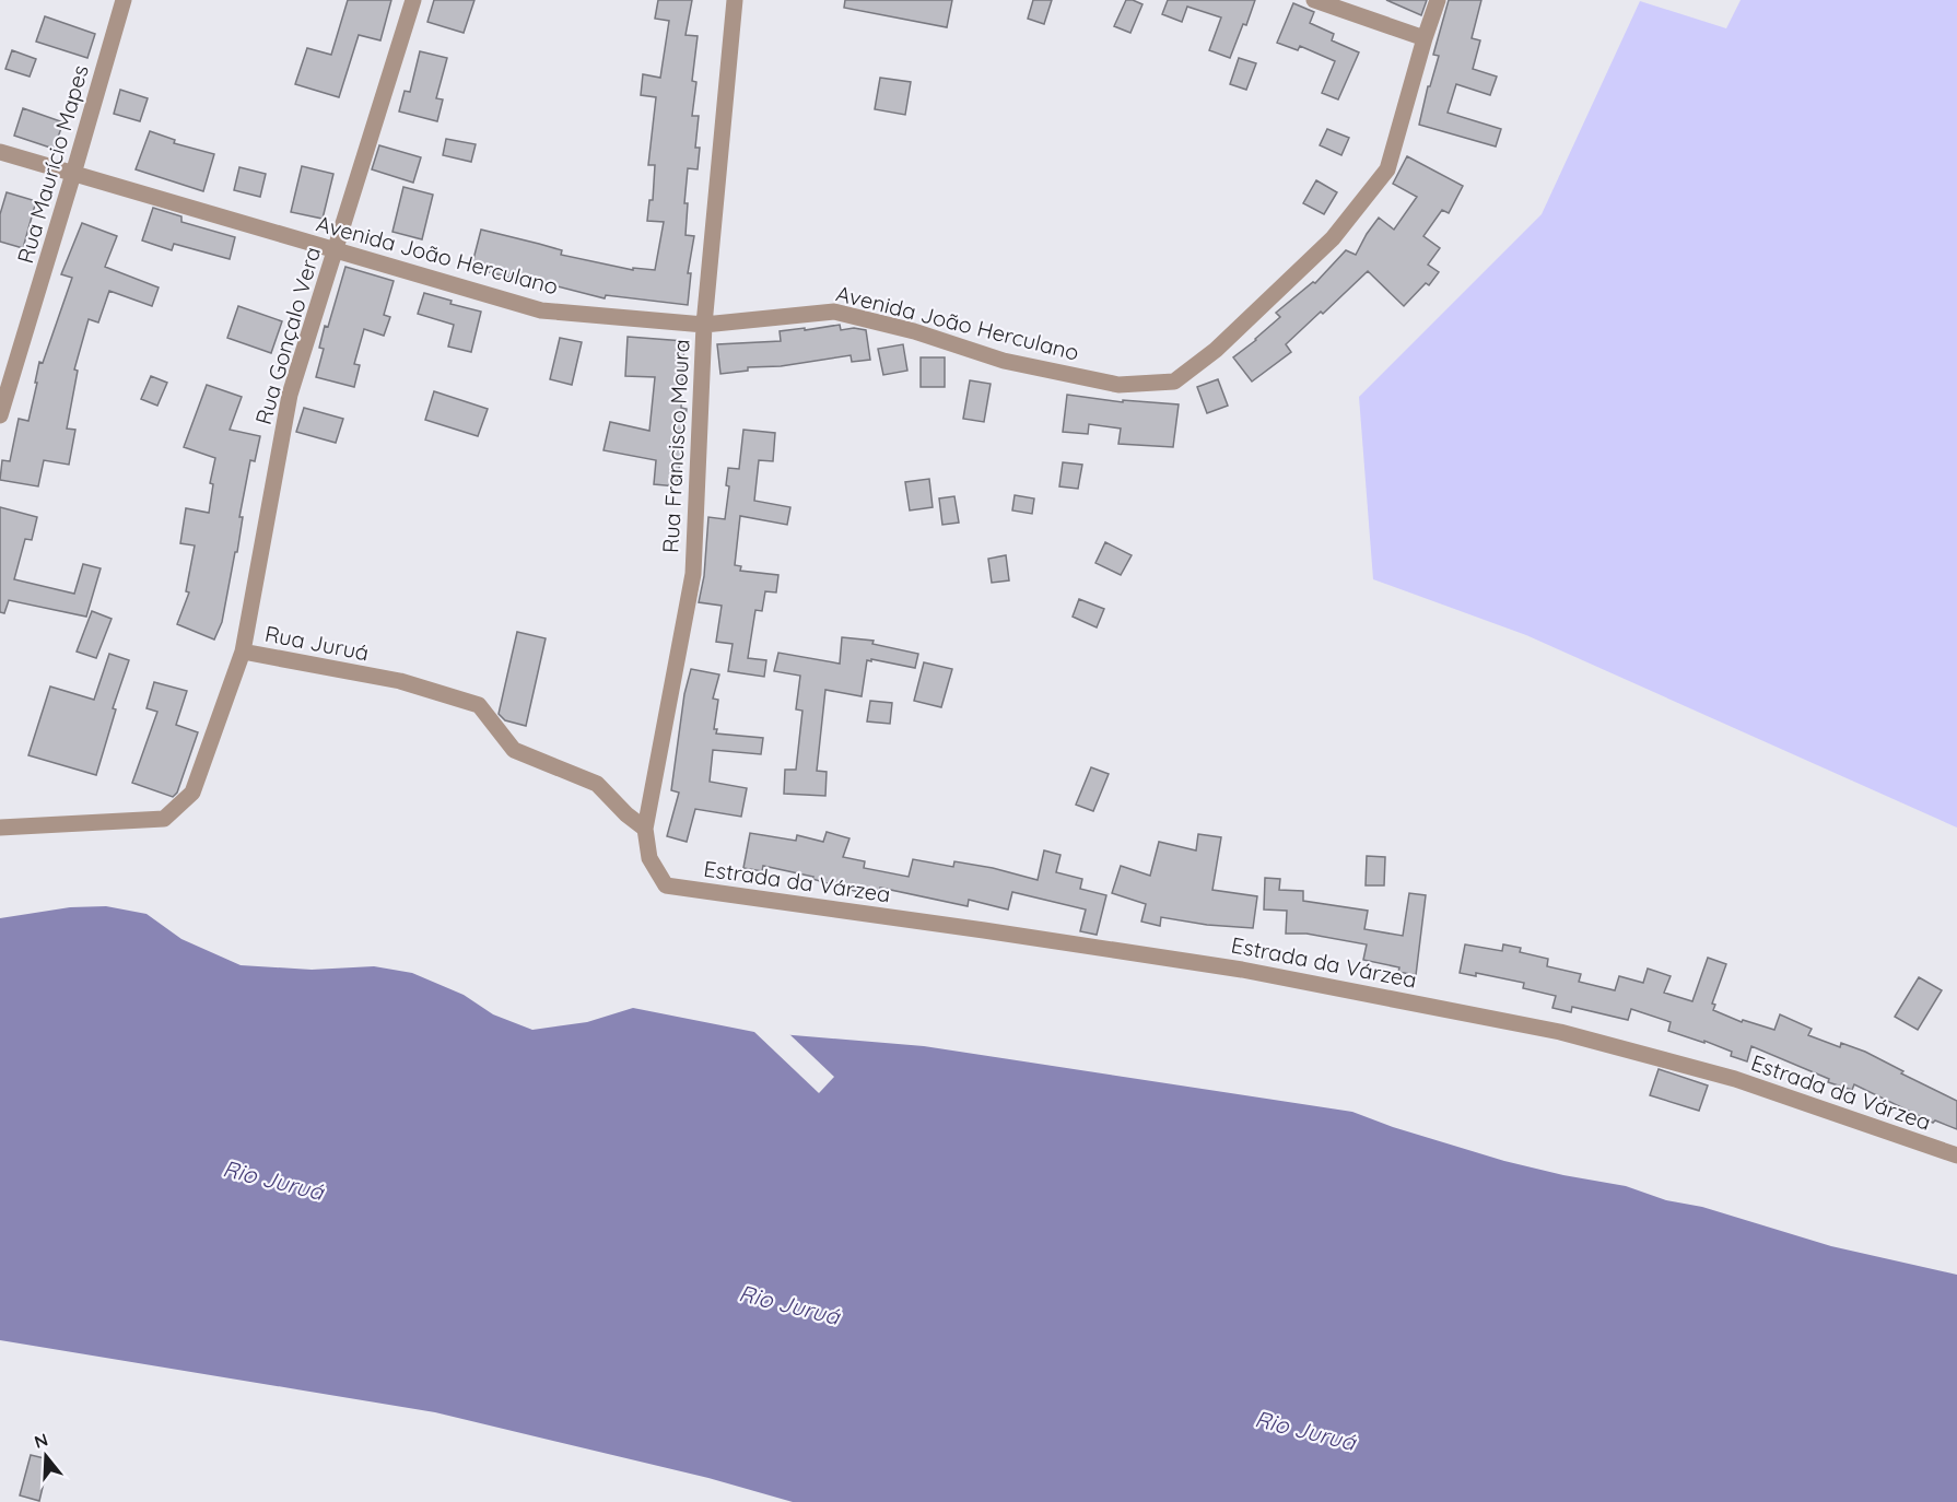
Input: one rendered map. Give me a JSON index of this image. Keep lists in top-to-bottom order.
{
  "streets": {
    "street": [
      "Rua Maurício Mapes",
      "Avenida João Herculano",
      "Rua Gonçalo Vera",
      "Rua Francisco Moura",
      "Rua Juruá",
      "Estrada da Várzea"
    ]
  },
  "crossings": [
    ["Rua Maurício Mapes", "Avenida João Herculano"],
    ["Avenida João Herculano", "Rua Gonçalo Vera"],
    ["Avenida João Herculano", "Rua Francisco Moura"],
    ["Rua Gonçalo Vera", "Rua Juruá"],
    ["Rua Francisco Moura", "Rua Juruá"],
    ["Rua Francisco Moura", "Estrada da Várzea"]
  ],
  "water": ["Rio Juruá"],
  "north": "top"
}
